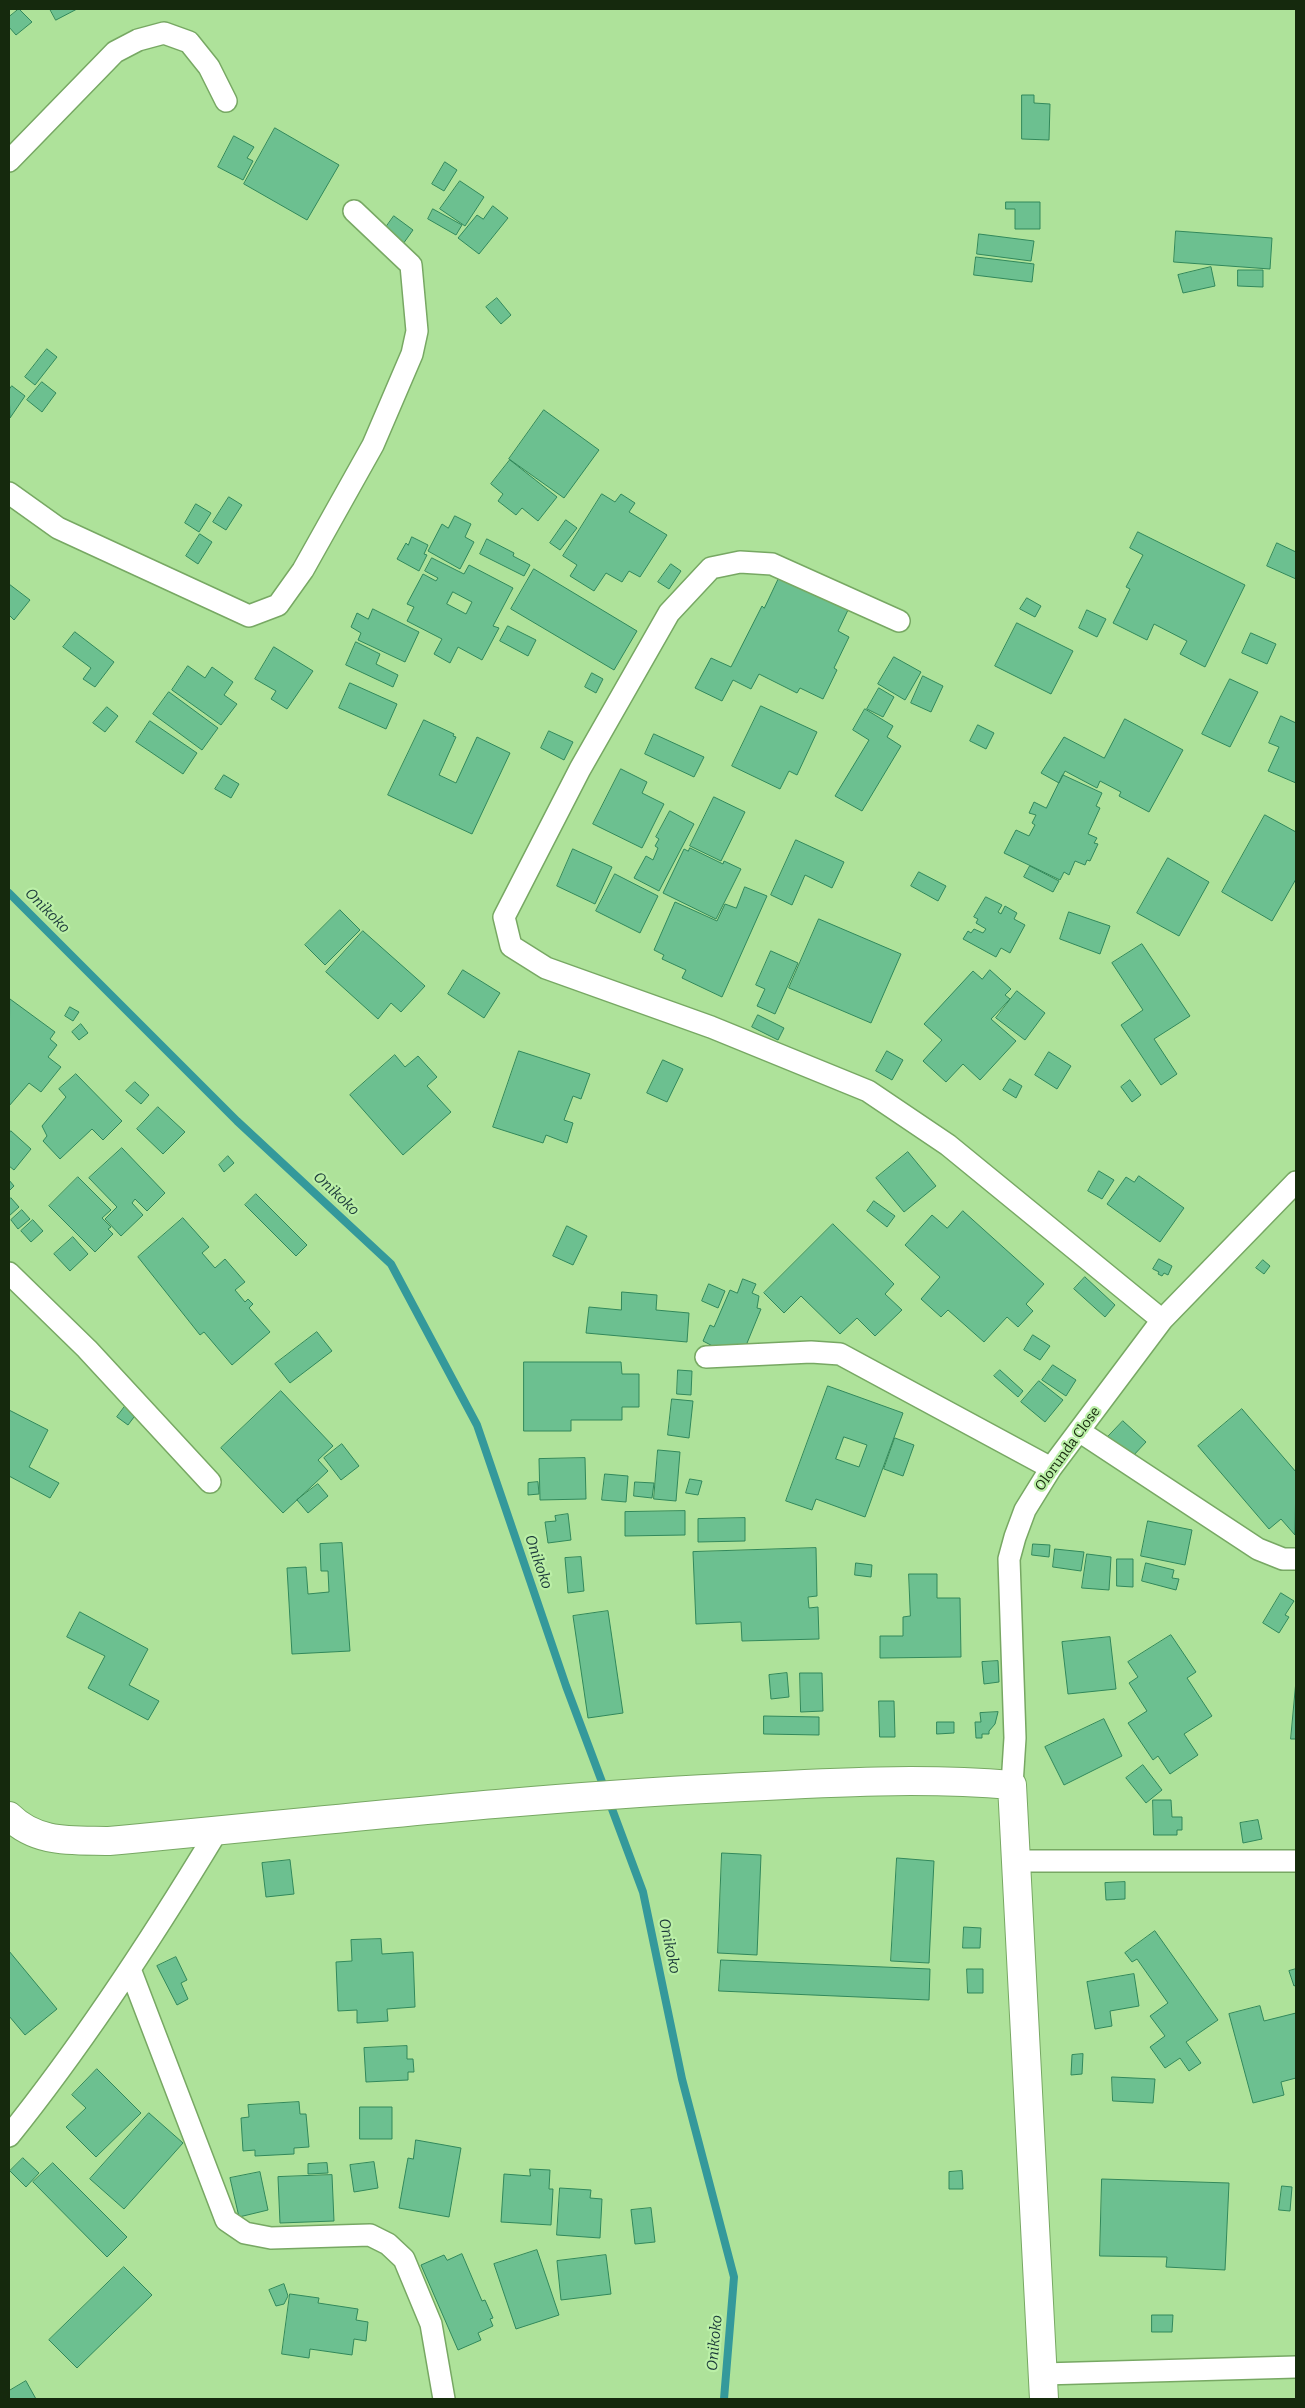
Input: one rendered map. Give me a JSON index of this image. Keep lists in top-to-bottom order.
{
  "streets": {
    "street": ["Olorunda Close"]
  },
  "water": ["Onikoko"]
}
